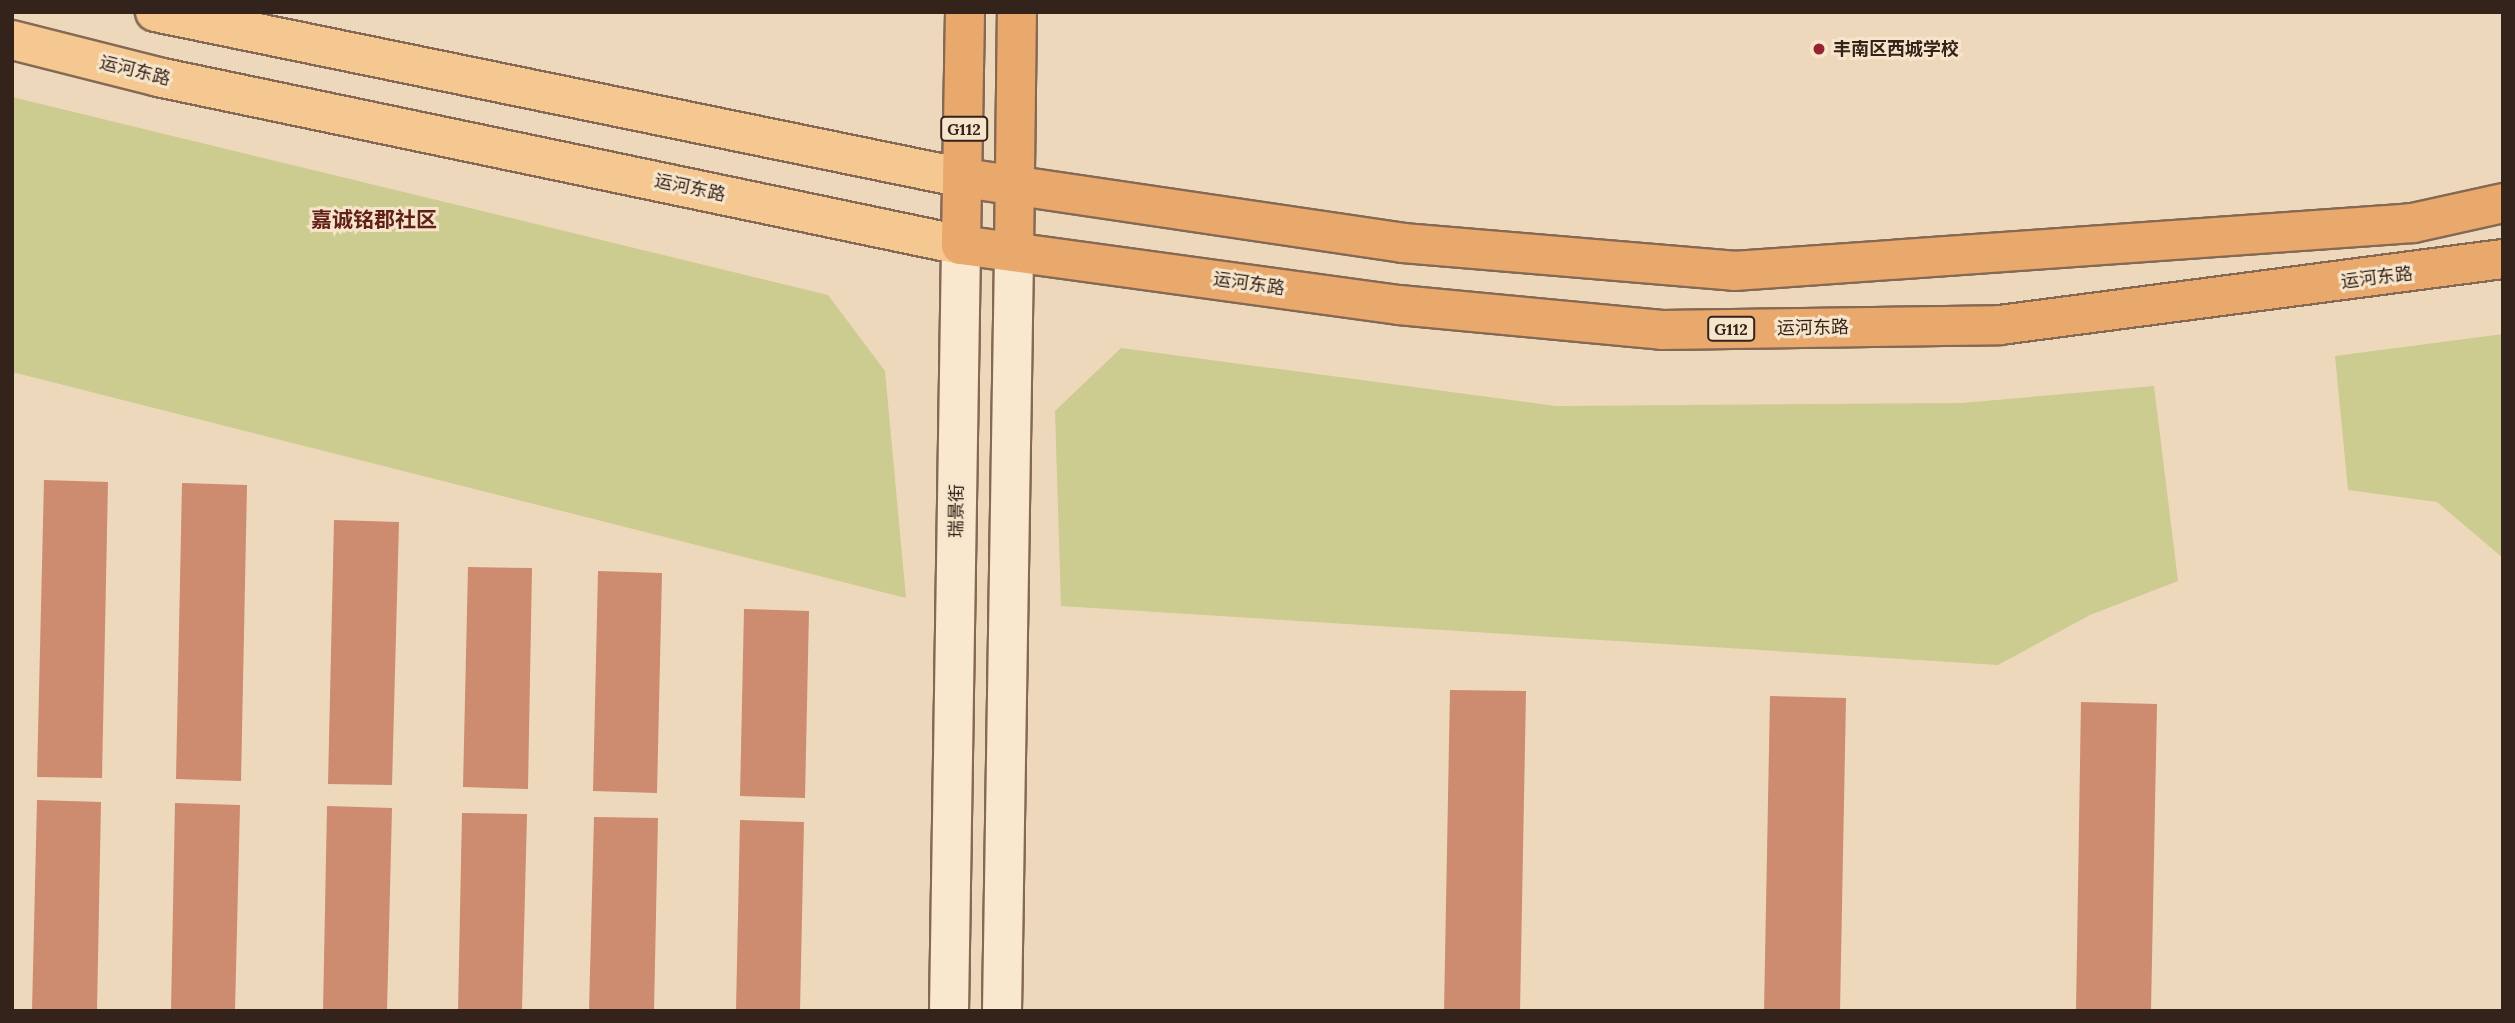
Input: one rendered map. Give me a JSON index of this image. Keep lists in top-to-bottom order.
{
  "streets": {
    "highway": ["运河东路", "G112", "瑞景街"]
  },
  "crossings": [
    ["运河东路", "瑞景街"]
  ],
  "districts": ["嘉诚铭郡社区"],
  "places": ["丰南区西城学校"]
}
